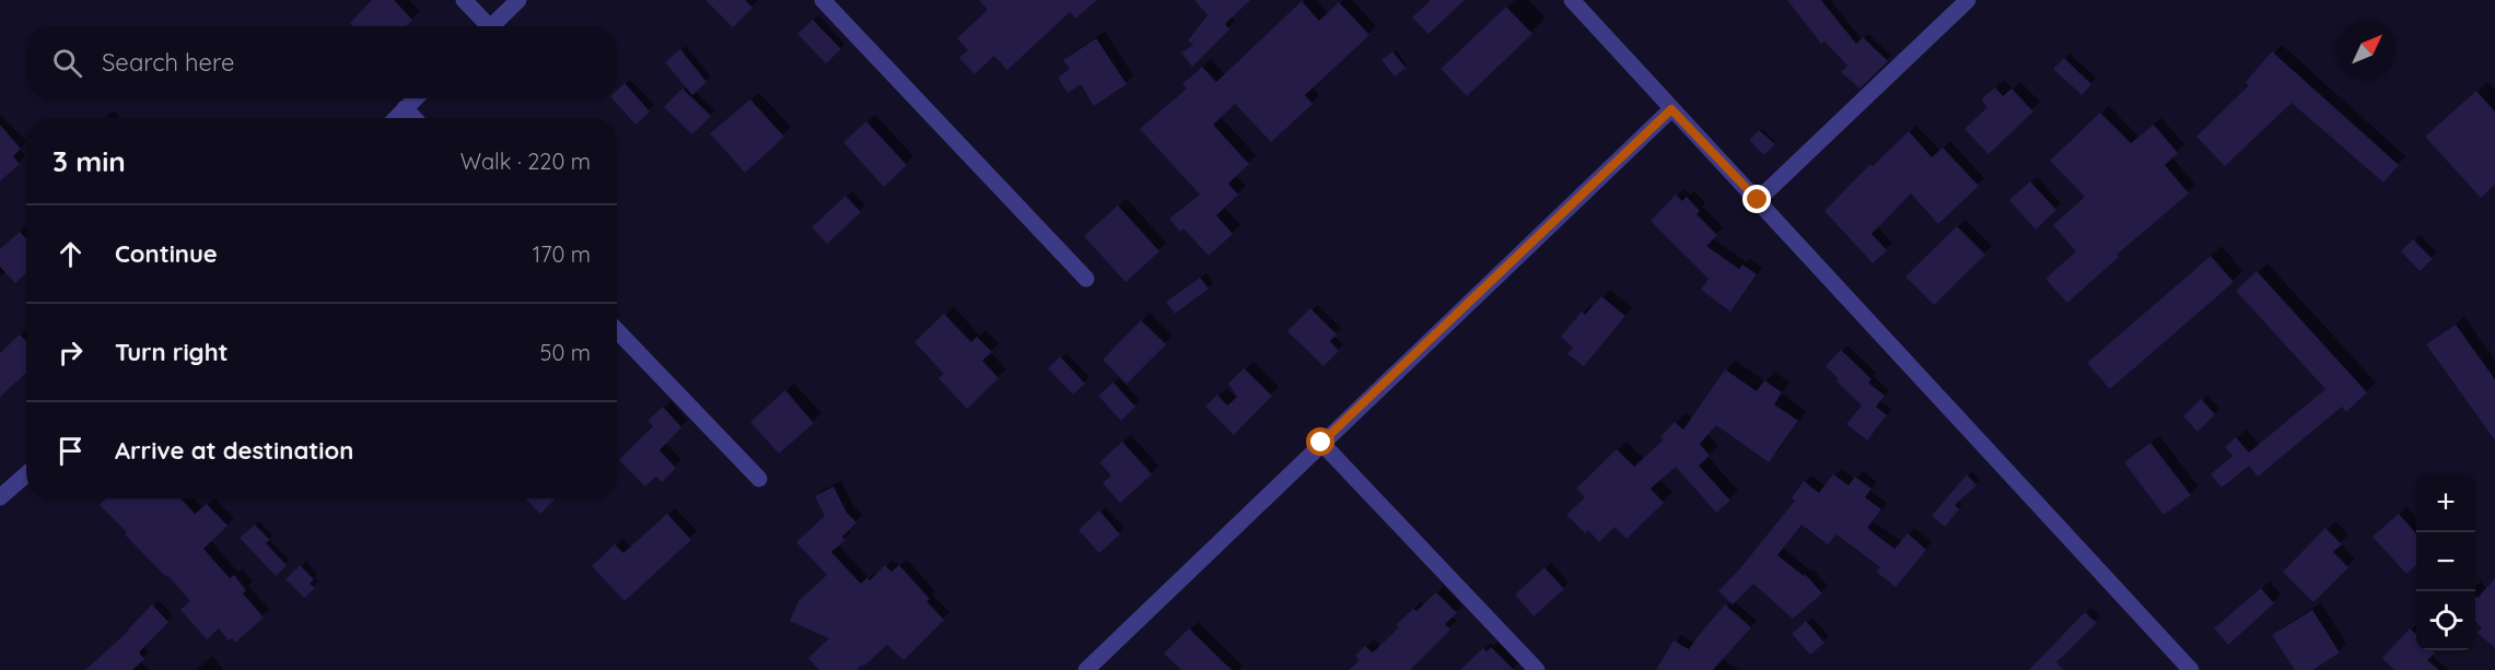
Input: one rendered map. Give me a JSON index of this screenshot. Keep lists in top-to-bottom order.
{
  "north": "top right",
  "page": {
    "search": "Search here",
    "heading": ["3 min", "Walk · 220 m"],
    "list": [
      ["Continue", "170 m"],
      ["Turn right", "50 m"],
      "Arrive at destination"
    ],
    "map_buttons": ["+", "−"]
  }
}
